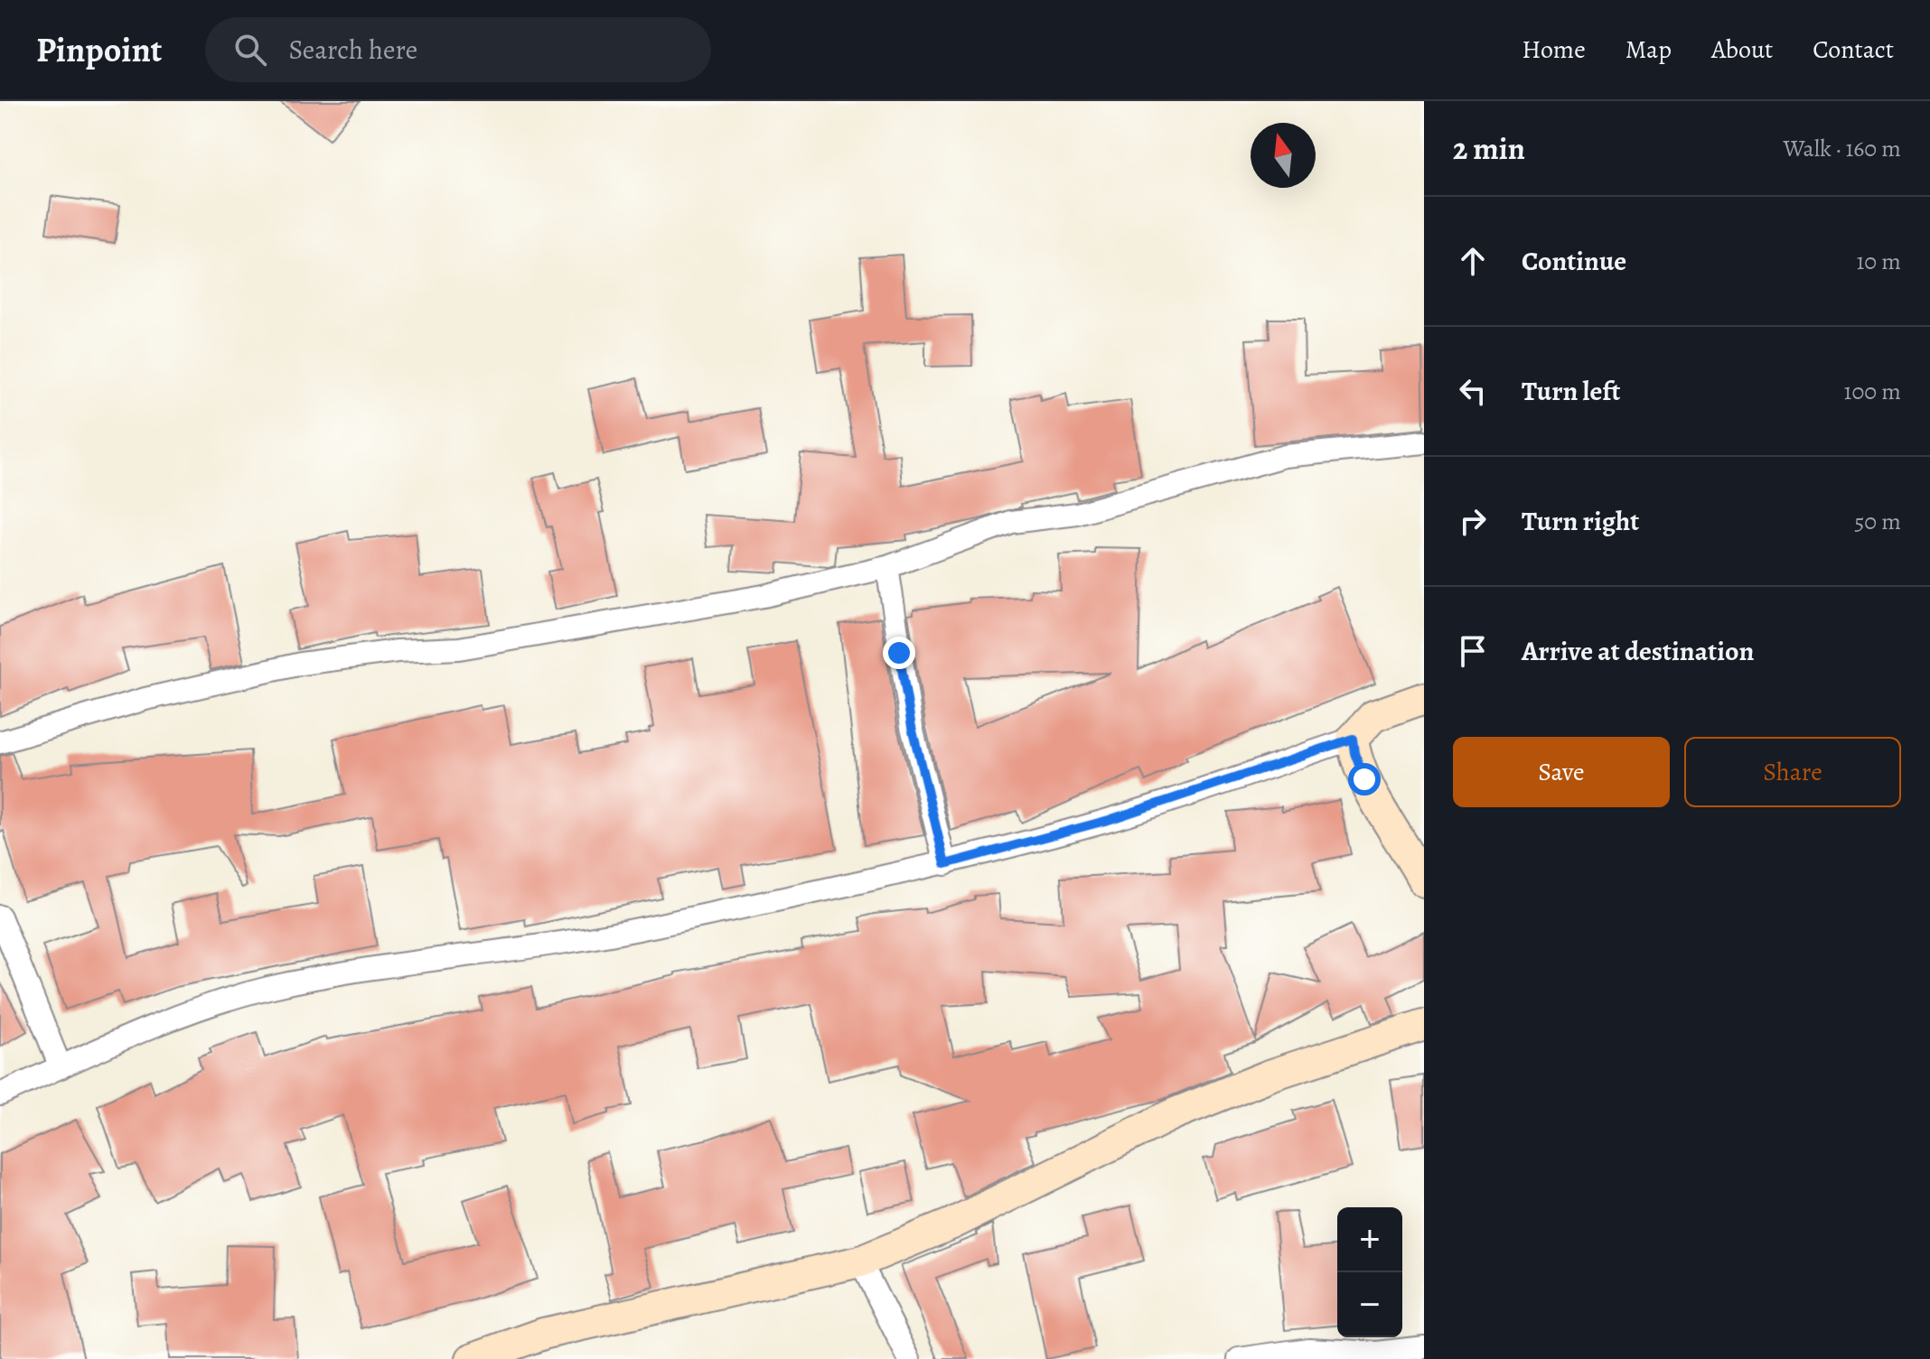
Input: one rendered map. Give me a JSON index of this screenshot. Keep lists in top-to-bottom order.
{
  "north": "top",
  "page": {
    "header": "Pinpoint",
    "search": "Search here",
    "nav": [
      "Home",
      "Map",
      "About",
      "Contact"
    ],
    "heading": ["2 min", "Walk · 160 m"],
    "list": [
      ["Continue", "10 m"],
      ["Turn left", "100 m"],
      ["Turn right", "50 m"],
      "Arrive at destination"
    ],
    "buttons": ["Save", "Share"],
    "map_buttons": ["+", "−"]
  }
}
